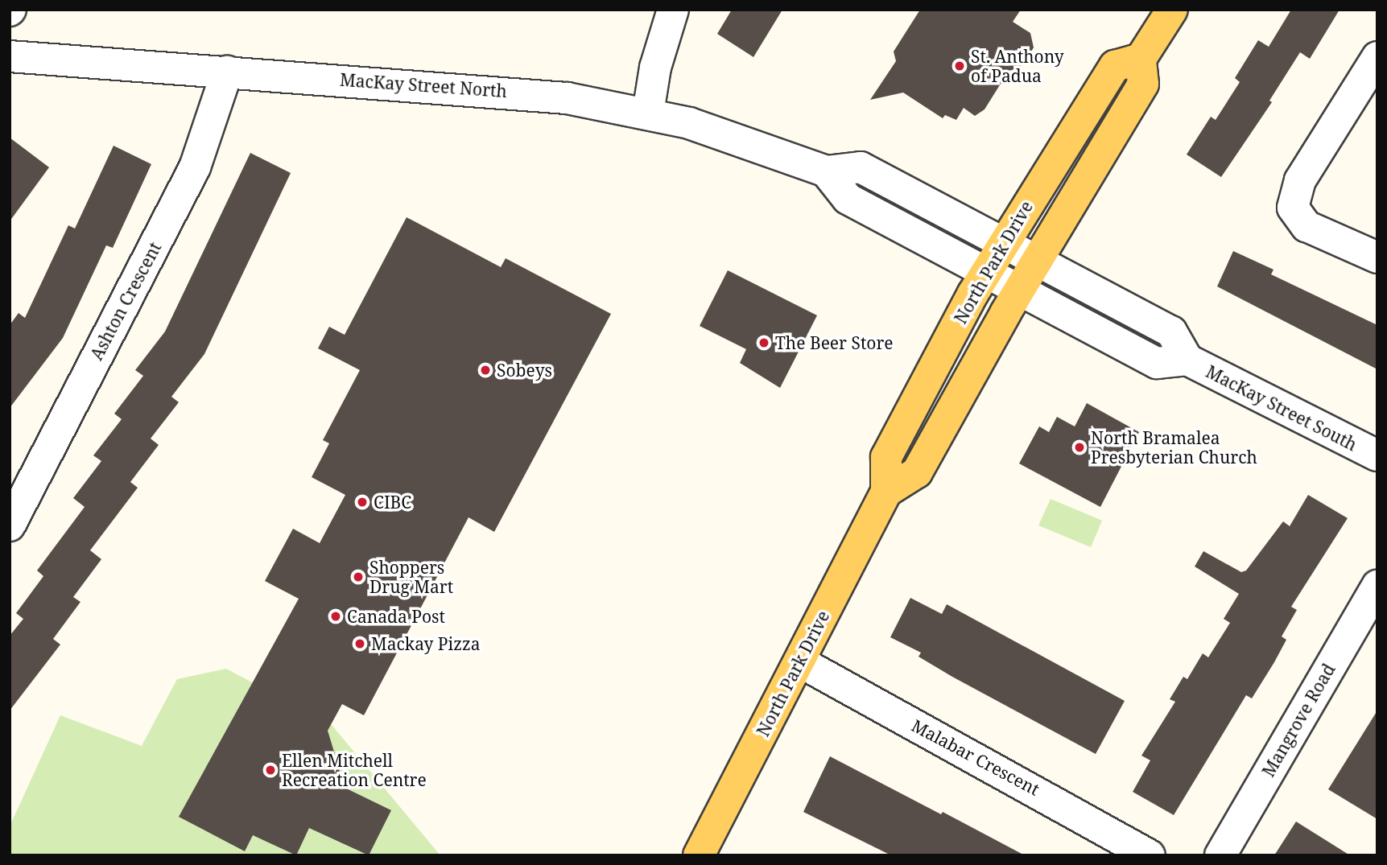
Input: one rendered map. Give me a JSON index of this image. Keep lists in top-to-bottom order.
{
  "streets": {
    "main road": ["North Park Drive"],
    "street": [
      "MacKay Street North",
      "Ashton Crescent",
      "MacKay Street South",
      "Mangrove Road",
      "Malabar Crescent"
    ]
  },
  "crossings": [
    ["MacKay Street North", "North Park Drive"],
    ["MacKay Street North", "Ashton Crescent"],
    ["MacKay Street North", "MacKay Street South"],
    ["North Park Drive", "MacKay Street South"],
    ["North Park Drive", "Malabar Crescent"]
  ],
  "places": [
    "St. Anthony of Padua",
    "The Beer Store",
    "Sobeys",
    "North Bramalea Presbyterian Church",
    "CIBC",
    "Shoppers Drug Mart",
    "Canada Post",
    "Mackay Pizza",
    "Ellen Mitchell Recreation Centre"
  ]
}
